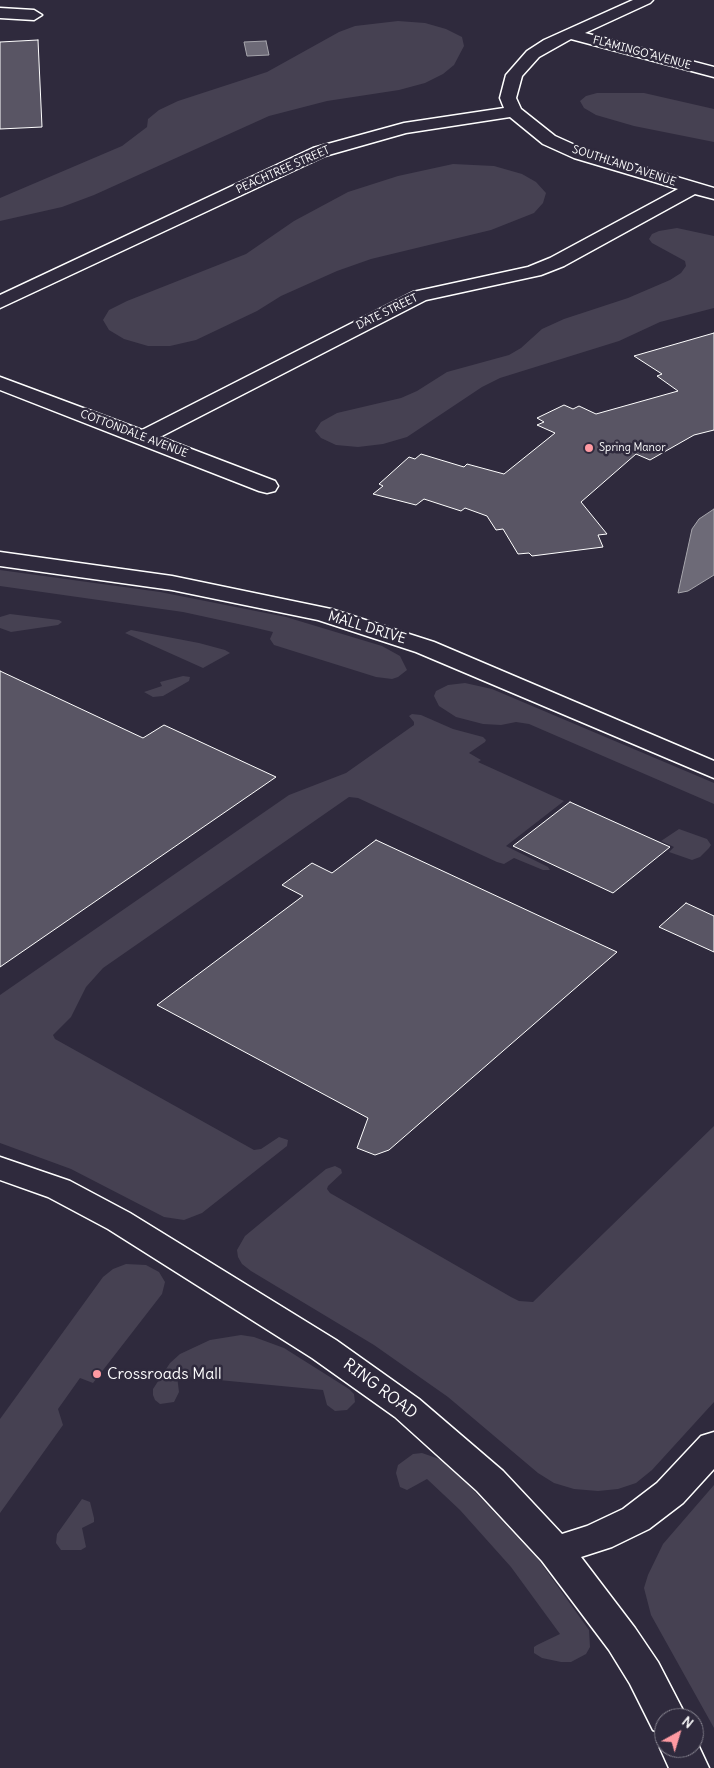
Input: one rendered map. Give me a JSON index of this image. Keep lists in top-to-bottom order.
{
  "streets": {
    "street": [
      "FLAMINGO AVENUE",
      "SOUTHLAND AVENUE",
      "PEACHTREE STREET",
      "DATE STREET",
      "COTTONDALE AVENUE",
      "MALL DRIVE",
      "RING ROAD"
    ]
  },
  "crossings": [
    ["SOUTHLAND AVENUE", "PEACHTREE STREET"],
    ["SOUTHLAND AVENUE", "DATE STREET"],
    ["DATE STREET", "COTTONDALE AVENUE"]
  ],
  "places": ["Spring Manor", "Crossroads Mall"],
  "north": "top right"
}
